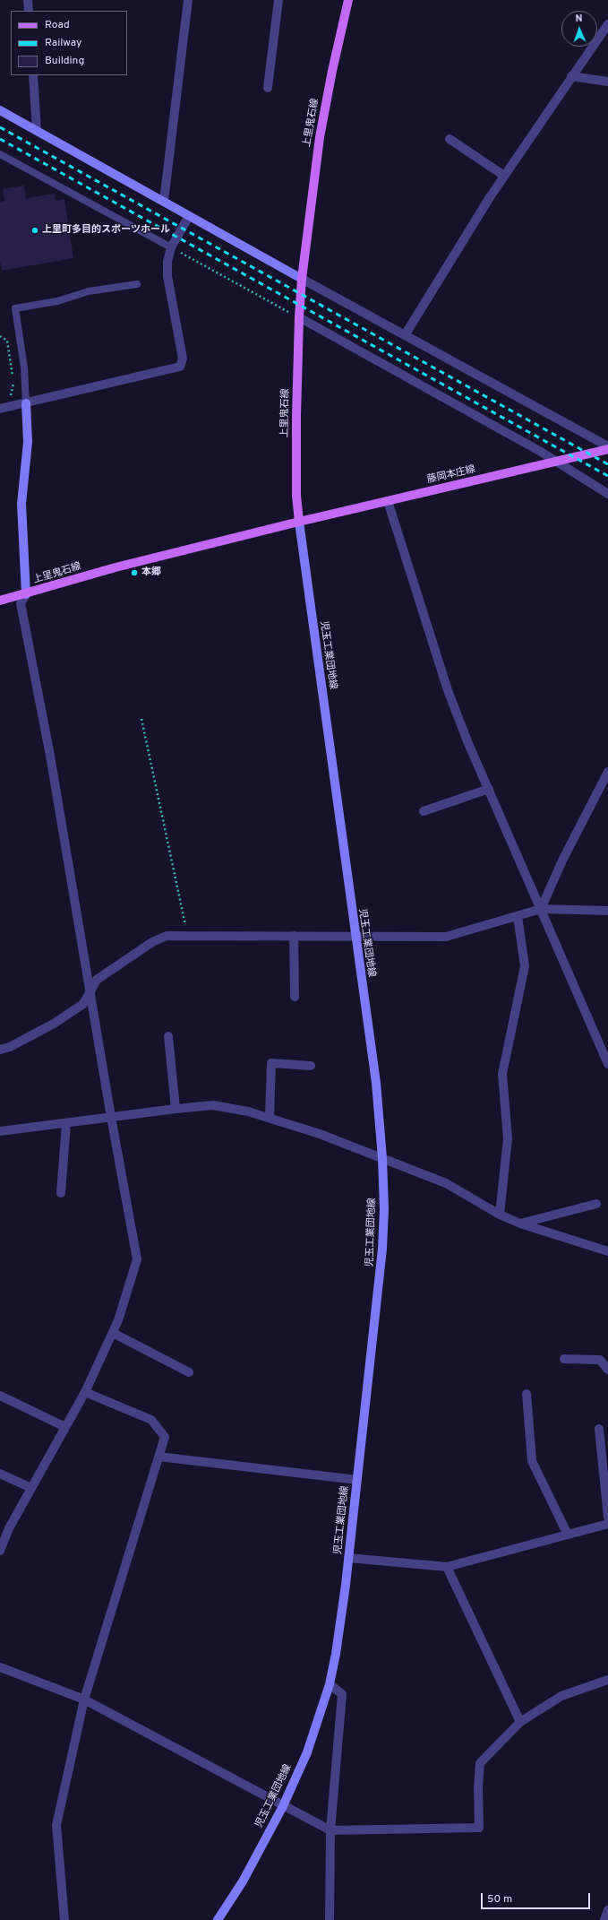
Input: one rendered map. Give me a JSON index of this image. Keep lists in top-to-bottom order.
{
  "streets": {
    "main road": ["上里鬼石線", "藤岡本庄線"],
    "street": ["児玉工業団地線"]
  },
  "crossings": [
    ["上里鬼石線", "藤岡本庄線"],
    ["上里鬼石線", "児玉工業団地線"],
    ["藤岡本庄線", "児玉工業団地線"]
  ],
  "places": ["上里町多目的スポーツホール", "本郷"],
  "legend": ["Road", "Railway", "Building"],
  "scale_bar": "50 m",
  "north": "top"
}
